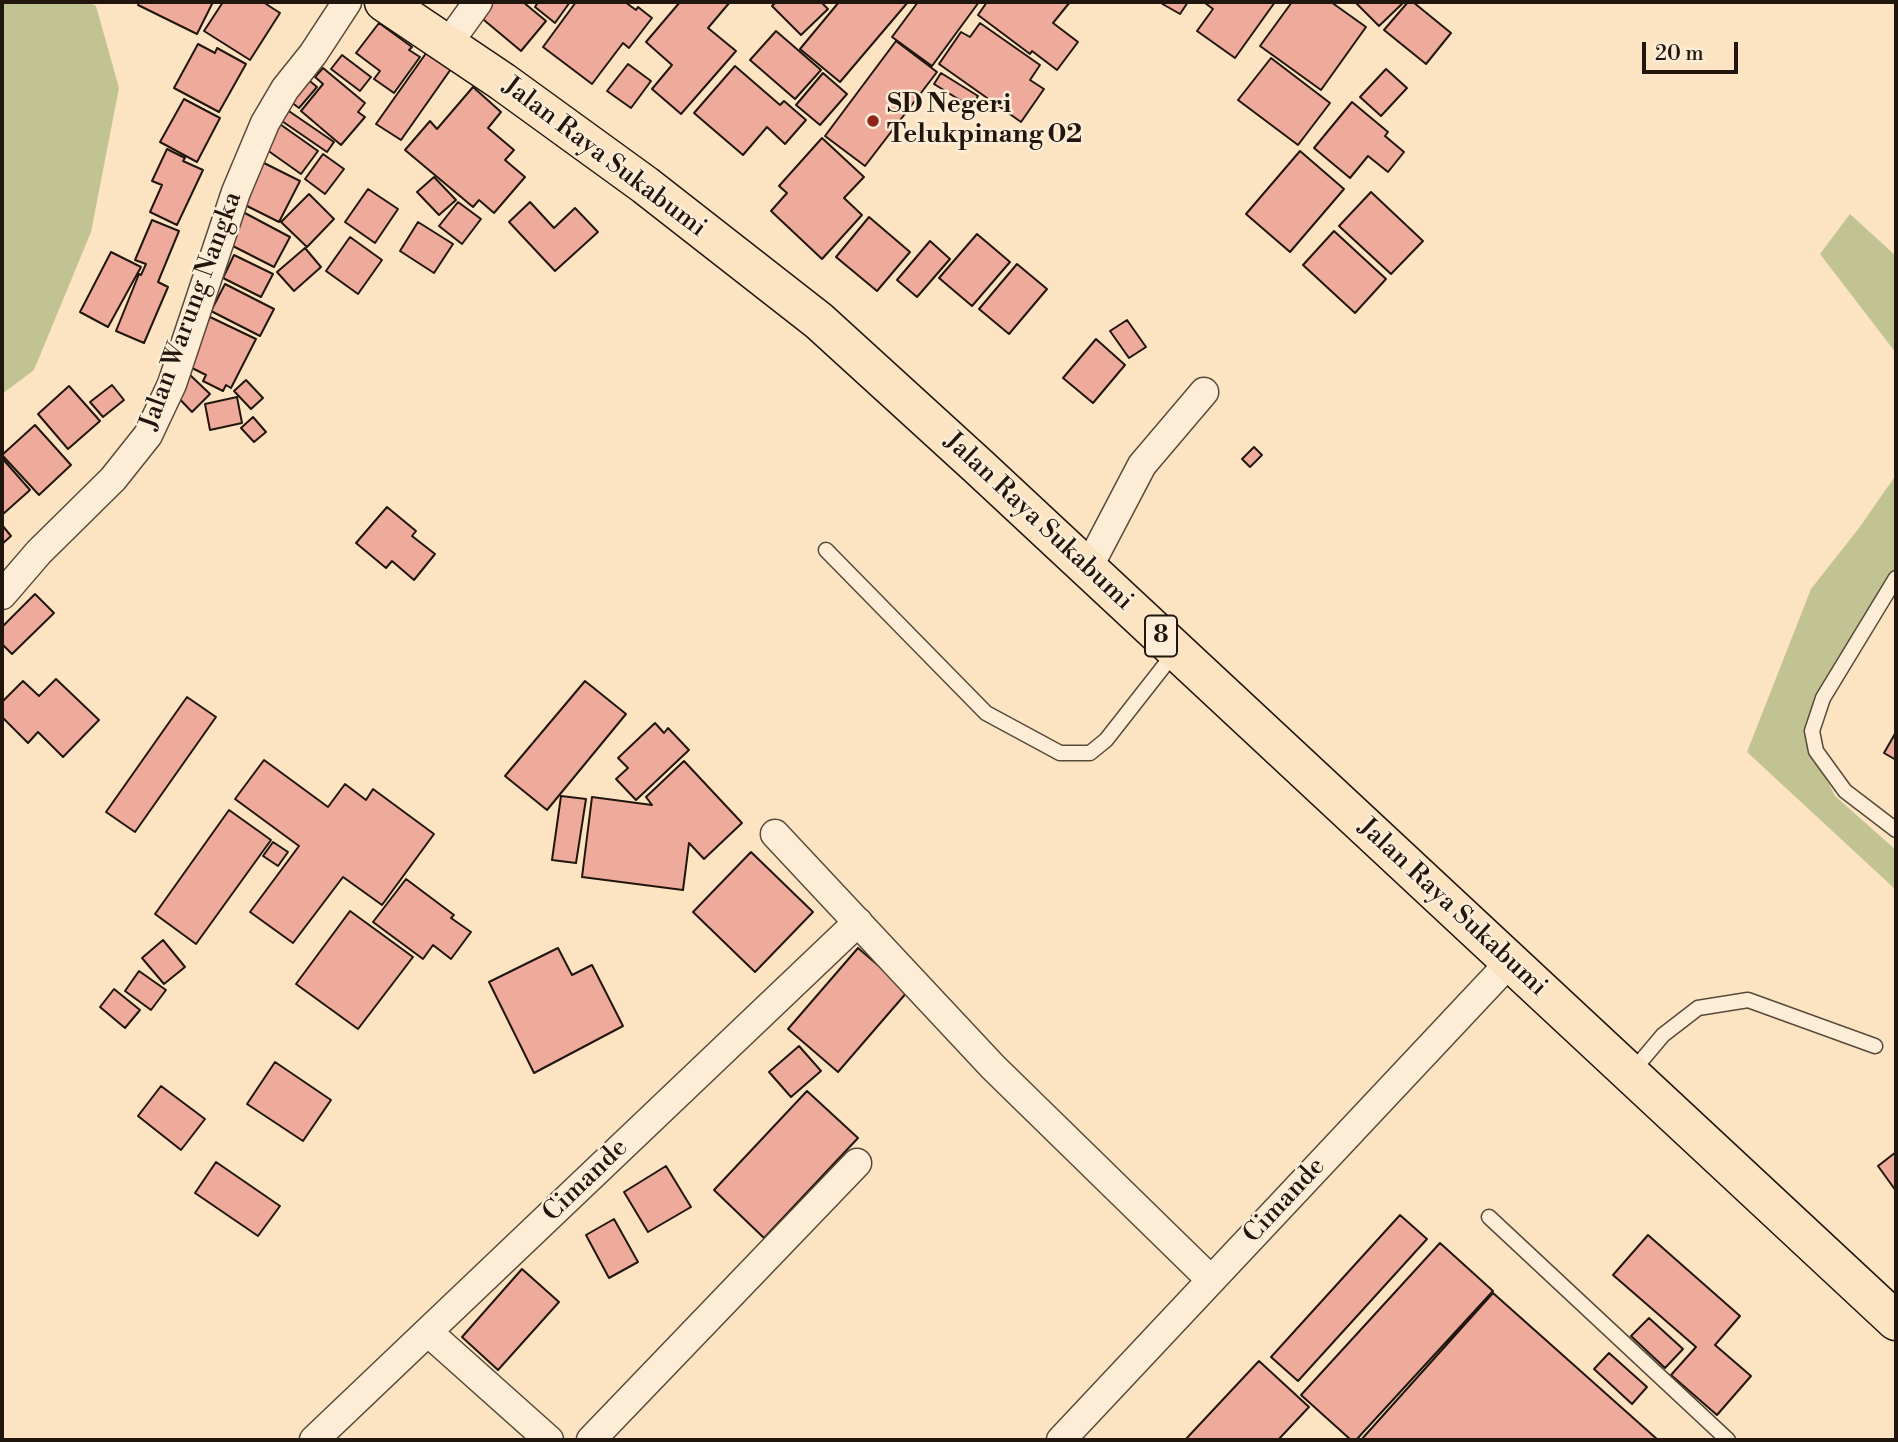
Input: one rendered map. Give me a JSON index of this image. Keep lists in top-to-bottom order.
{
  "streets": {
    "highway": ["Jalan Raya Sukabumi", "8"],
    "street": ["Jalan Warung Nangka", "Cimande"]
  },
  "crossings": [
    ["Jalan Raya Sukabumi", "Cimande"]
  ],
  "places": ["SD Negeri Telukpinang 02"],
  "scale_bar": "20 m"
}
